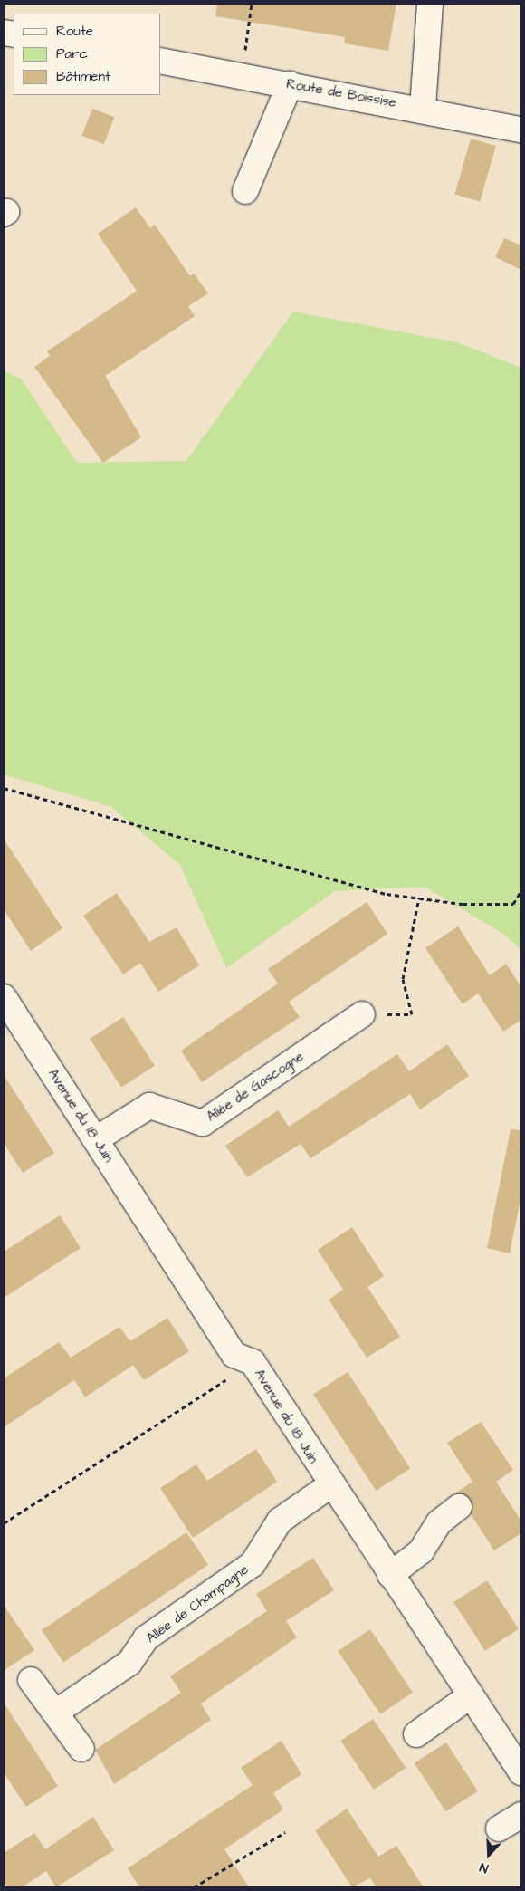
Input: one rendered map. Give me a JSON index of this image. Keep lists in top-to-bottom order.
{
  "streets": {
    "street": [
      "Route de Boissise",
      "Allée de Gascogne",
      "Avenue du 18 Juin",
      "Allée de Champagne"
    ]
  },
  "crossings": [
    ["Allée de Gascogne", "Avenue du 18 Juin"],
    ["Avenue du 18 Juin", "Allée de Champagne"]
  ],
  "legend": ["Route", "Parc", "Bâtiment"],
  "north": "bottom"
}
